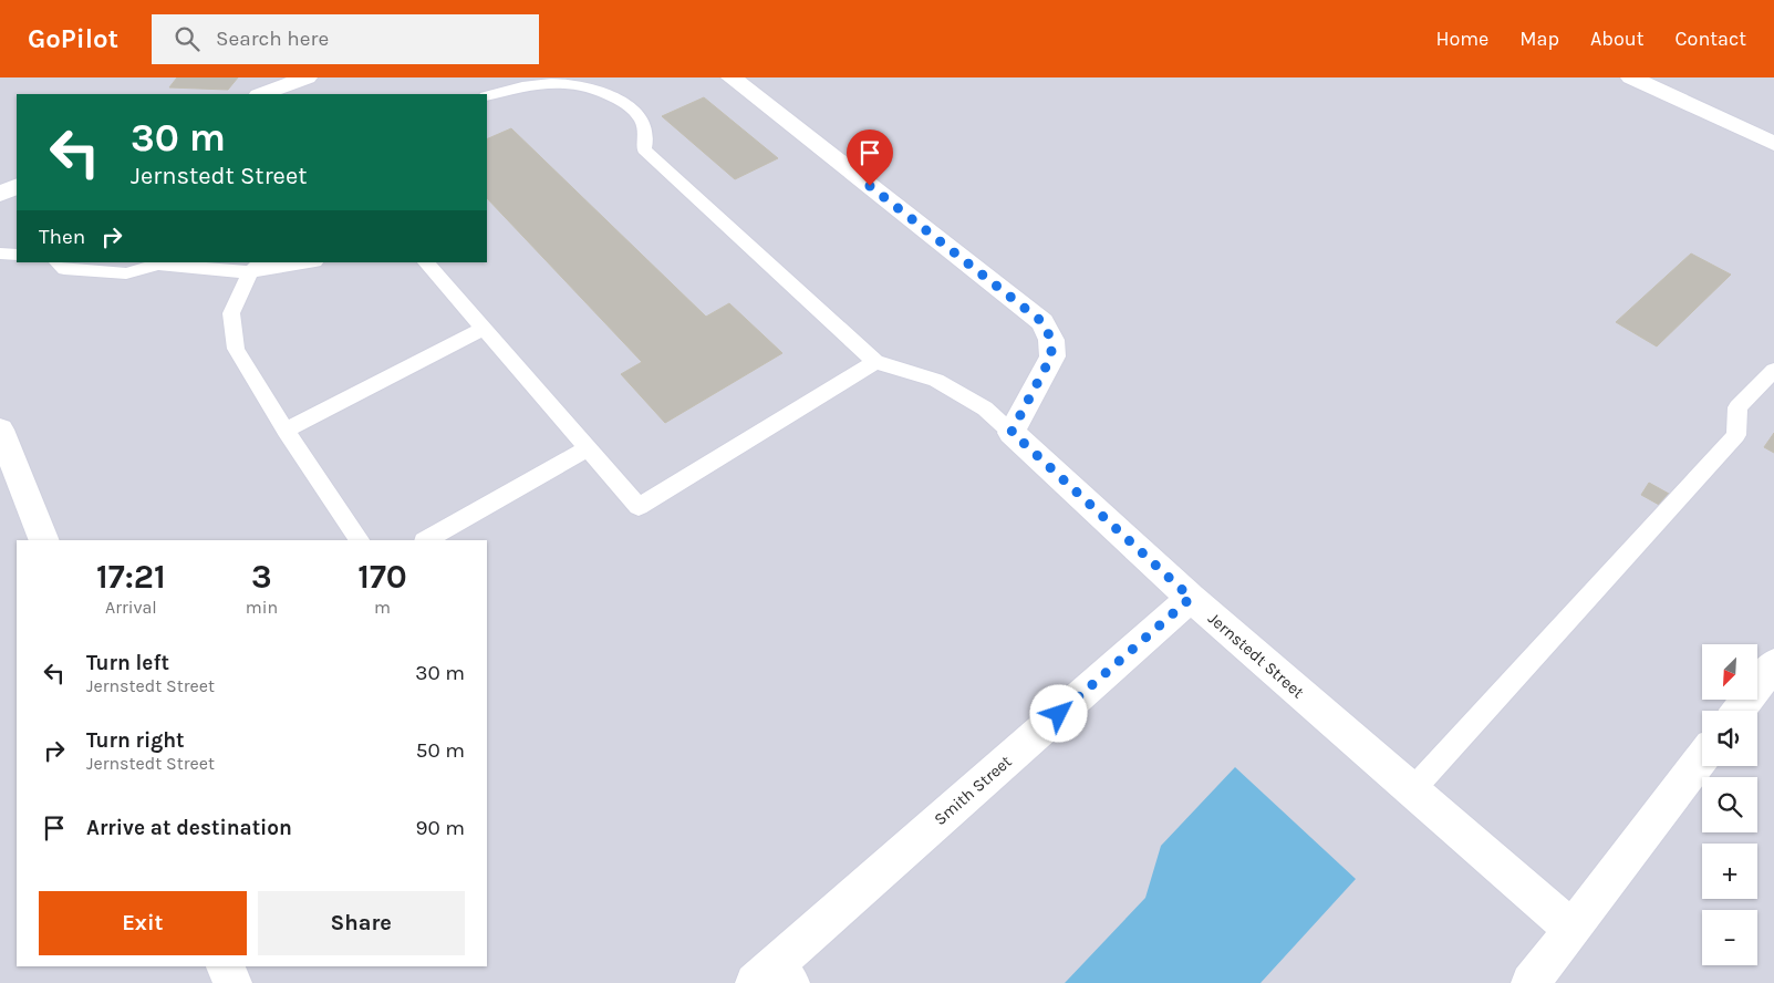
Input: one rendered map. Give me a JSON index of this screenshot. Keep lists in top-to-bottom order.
{
  "streets": {
    "street": ["Jernstedt Street", "Smith Street"]
  },
  "crossings": [
    ["Jernstedt Street", "Smith Street"]
  ],
  "north": "bottom left",
  "page": {
    "header": "GoPilot",
    "search": "Search here",
    "nav": [
      "Home",
      "Map",
      "About",
      "Contact"
    ],
    "turn": ["30 m", "Jernstedt Street"],
    "then": "Then",
    "eta": [
      "17:21",
      "Arrival",
      "3",
      "min",
      "170",
      "m"
    ],
    "list": [
      {
        "name": "Turn left",
        "note": "Jernstedt Street",
        "value": "30 m"
      },
      {
        "name": "Turn right",
        "note": "Jernstedt Street",
        "value": "50 m"
      },
      {
        "name": "Arrive at destination",
        "value": "90 m"
      }
    ],
    "map_buttons": ["+", "−"],
    "buttons": ["Exit", "Share"]
  }
}
